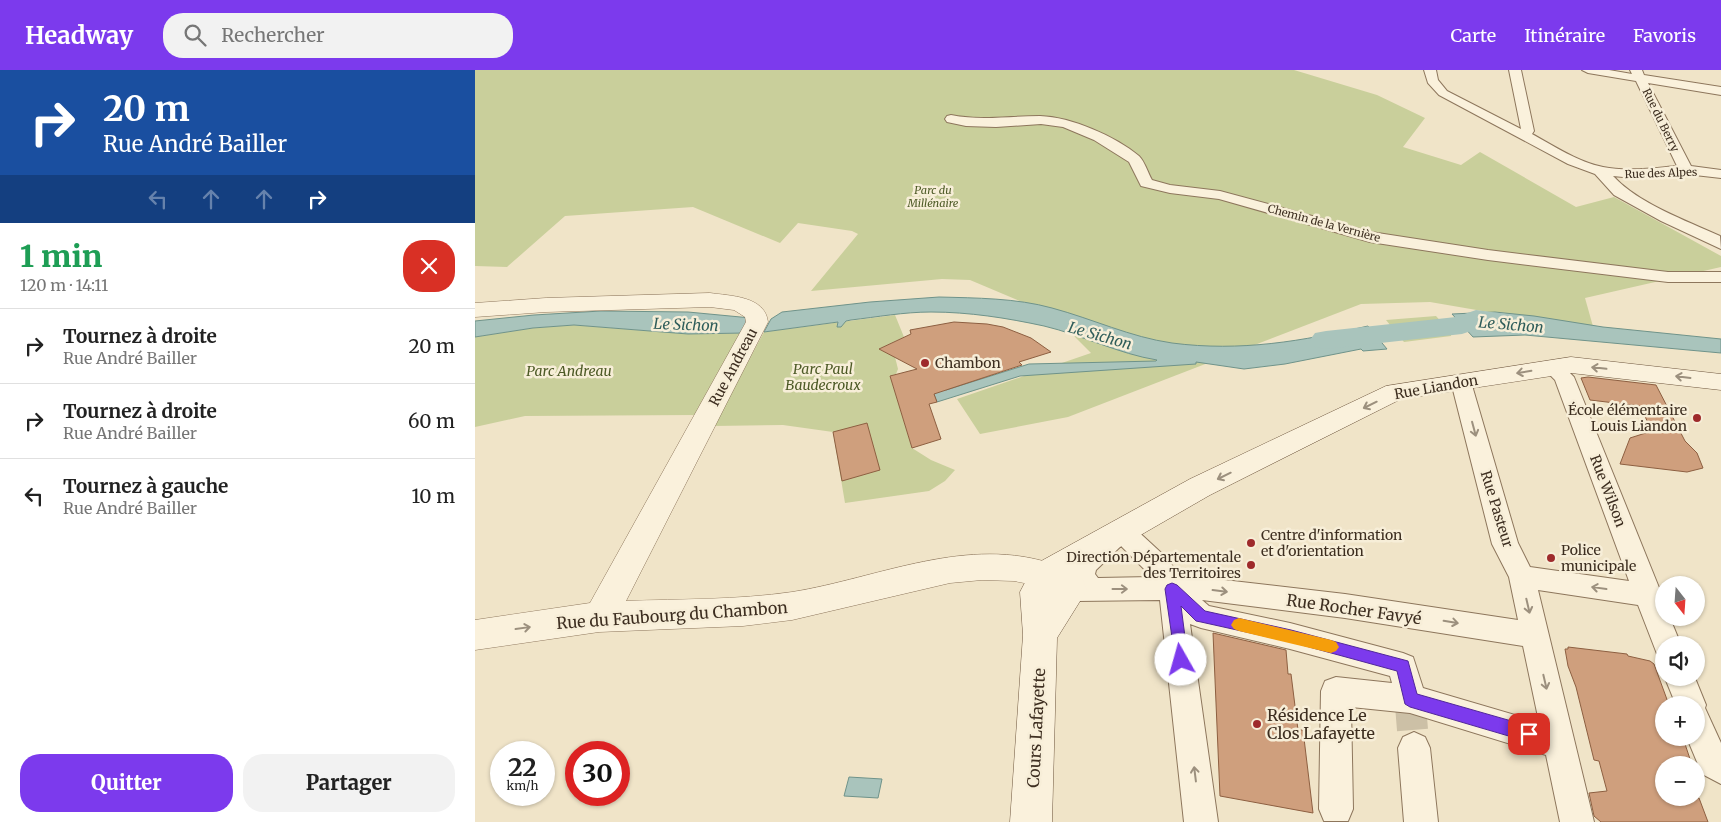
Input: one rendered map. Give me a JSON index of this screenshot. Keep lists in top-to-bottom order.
{
  "streets": {
    "street": [
      "Rue du Berry",
      "Rue des Alpes",
      "Chemin de la Vernière",
      "Rue Andreau",
      "Rue Liandon",
      "Rue Wilson",
      "Rue Pasteur",
      "Rue Rocher Favyé",
      "Rue du Faubourg du Chambon",
      "Cours Lafayette"
    ]
  },
  "crossings": [
    ["Rue du Berry", "Rue des Alpes"],
    ["Rue Andreau", "Rue du Faubourg du Chambon"],
    ["Rue Liandon", "Rue Wilson"],
    ["Rue Liandon", "Rue Pasteur"],
    ["Rue Liandon", "Rue Rocher Favyé"],
    ["Rue Liandon", "Rue du Faubourg du Chambon"],
    ["Rue Liandon", "Cours Lafayette"],
    ["Rue Pasteur", "Rue Rocher Favyé"],
    ["Rue Rocher Favyé", "Rue du Faubourg du Chambon"],
    ["Rue Rocher Favyé", "Cours Lafayette"],
    ["Rue du Faubourg du Chambon", "Cours Lafayette"]
  ],
  "one_way": ["Rue Liandon", "Rue Pasteur", "Rue Rocher Favyé"],
  "water": ["Le Sichon"],
  "parks": ["Parc du Millénaire", "Parc Paul Baudecroux", "Parc Andreau"],
  "places": [
    "Chambon",
    "École élémentaire Louis Liandon",
    "Centre d'information et d'orientation",
    "Police municipale",
    "Direction Départementale des Territoires",
    "Résidence Le Clos Lafayette"
  ],
  "north": "bottom",
  "page": {
    "header": "Headway",
    "search": "Rechercher",
    "nav": ["Carte", "Itinéraire", "Favoris"],
    "turn": ["20 m", "Rue André Bailler"],
    "heading": ["1 min", "120 m · 14:11"],
    "list": [
      {
        "name": "Tournez à droite",
        "note": "Rue André Bailler",
        "value": "20 m"
      },
      {
        "name": "Tournez à droite",
        "note": "Rue André Bailler",
        "value": "60 m"
      },
      {
        "name": "Tournez à gauche",
        "note": "Rue André Bailler",
        "value": "10 m"
      }
    ],
    "map_buttons": ["+", "−"],
    "speed": "22 km/h",
    "limit": "30",
    "buttons": ["Quitter", "Partager"]
  }
}
